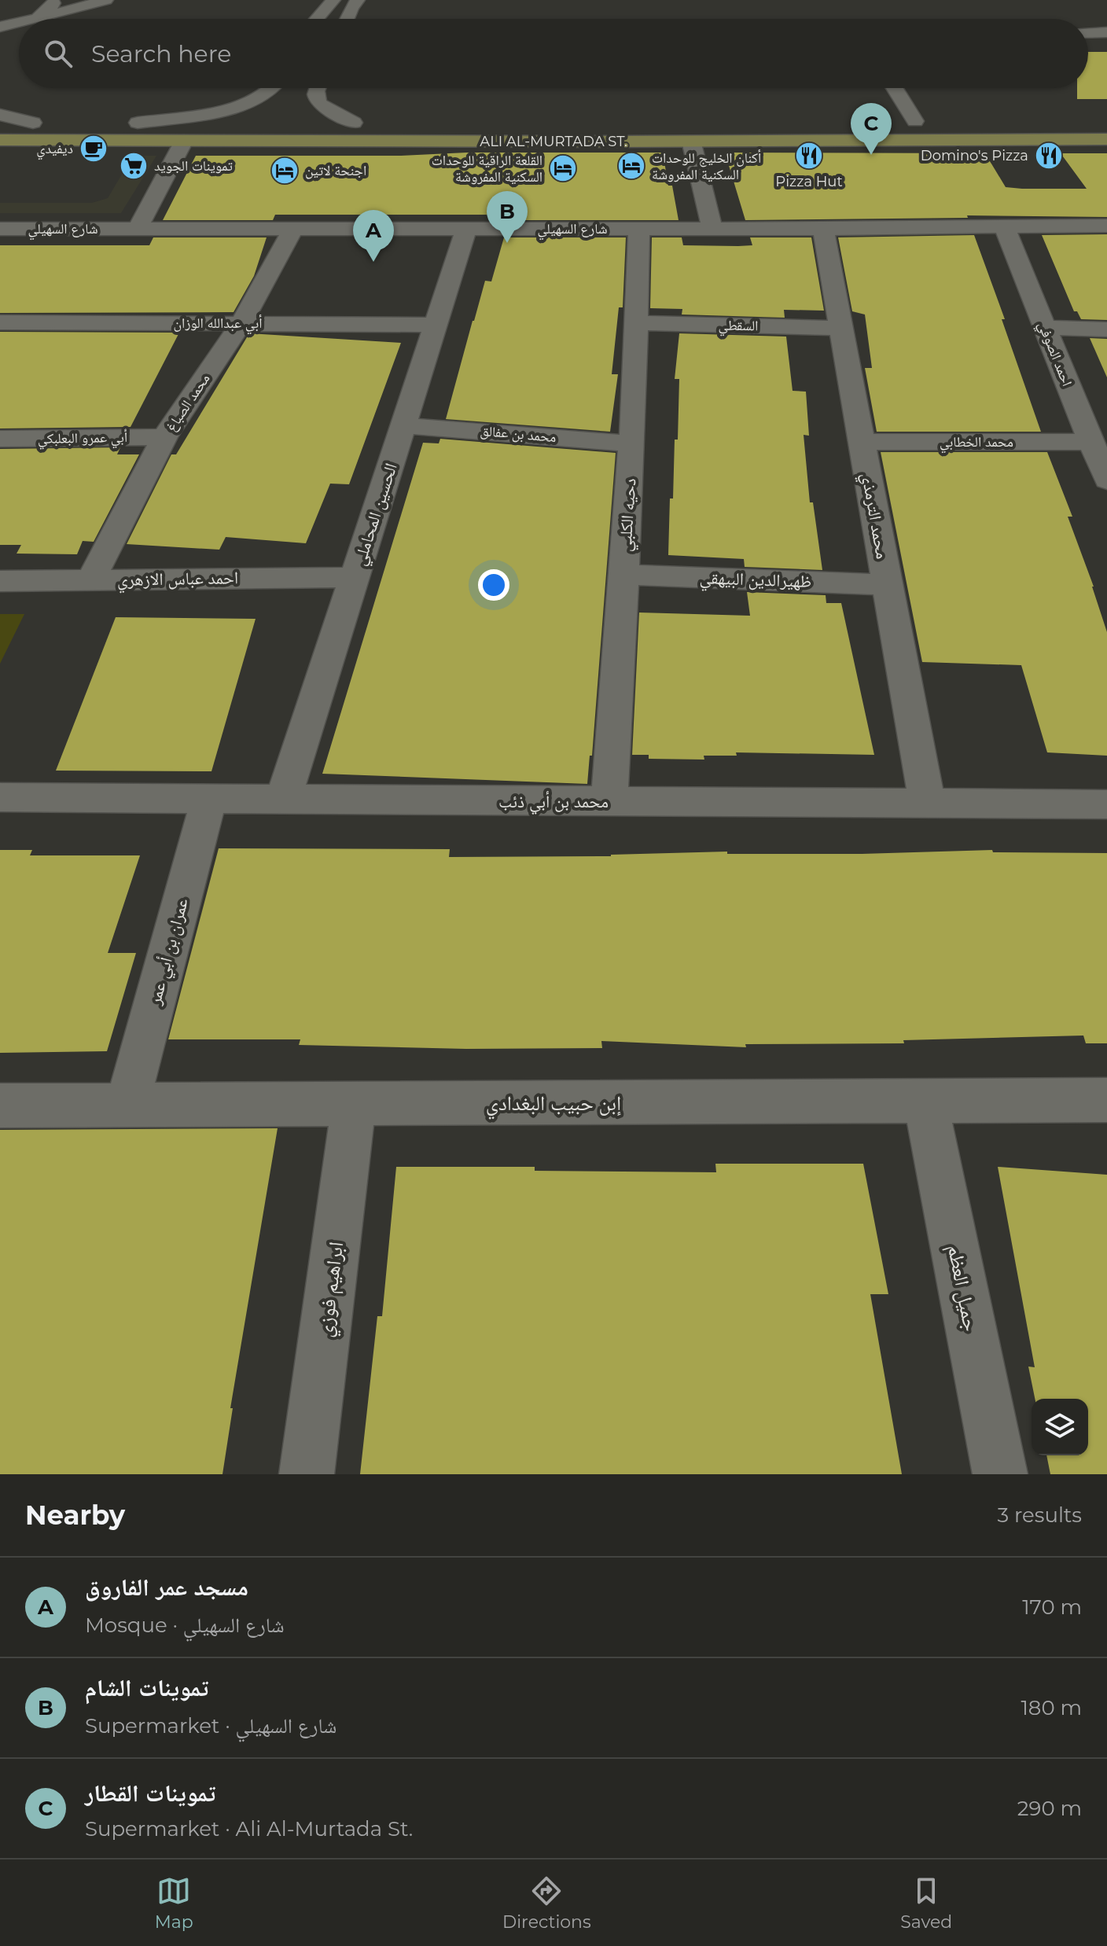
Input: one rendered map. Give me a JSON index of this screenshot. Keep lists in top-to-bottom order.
{
  "streets": {
    "main road": ["ALI AL-MURTADA ST."],
    "street": [
      "شارع السهيلي",
      "أبي عبدالله الوزان",
      "السقطي",
      "احمد الصوفي",
      "محمد الصباغ",
      "محمد بن عفالق",
      "أبي عمرو البعلبكي",
      "محمد الخطابي",
      "الحسين المحاملي",
      "دحيه الكلبي",
      "محمد الترمذي",
      "احمد عباس الازهري",
      "ظهيرالدين البيهقي",
      "محمد بن أبي ذئب",
      "عمران بن أبي عمر",
      "إبن حبيب البغدادي",
      "جميل العظم",
      "ابراهيم فوزي"
    ]
  },
  "crossings": [
    ["شارع السهيلي", "احمد الصوفي"],
    ["شارع السهيلي", "محمد الصباغ"],
    ["شارع السهيلي", "الحسين المحاملي"],
    ["شارع السهيلي", "دحيه الكلبي"],
    ["شارع السهيلي", "محمد الترمذي"],
    ["أبي عبدالله الوزان", "محمد الصباغ"],
    ["أبي عبدالله الوزان", "الحسين المحاملي"],
    ["السقطي", "دحيه الكلبي"],
    ["السقطي", "محمد الترمذي"],
    ["احمد الصوفي", "محمد الخطابي"],
    ["محمد الصباغ", "أبي عمرو البعلبكي"],
    ["محمد الصباغ", "احمد عباس الازهري"],
    ["محمد بن عفالق", "الحسين المحاملي"],
    ["محمد بن عفالق", "دحيه الكلبي"],
    ["محمد الخطابي", "محمد الترمذي"],
    ["الحسين المحاملي", "احمد عباس الازهري"],
    ["الحسين المحاملي", "محمد بن أبي ذئب"],
    ["دحيه الكلبي", "ظهيرالدين البيهقي"],
    ["دحيه الكلبي", "محمد بن أبي ذئب"],
    ["محمد الترمذي", "ظهيرالدين البيهقي"],
    ["محمد الترمذي", "محمد بن أبي ذئب"],
    ["محمد بن أبي ذئب", "عمران بن أبي عمر"],
    ["عمران بن أبي عمر", "إبن حبيب البغدادي"],
    ["إبن حبيب البغدادي", "جميل العظم"],
    ["إبن حبيب البغدادي", "ابراهيم فوزي"]
  ],
  "places": {
    "cafe": ["ديفيدي"],
    "restaurant": ["Pizza Hut", "Domino's Pizza"],
    "supermarket": ["تموينات الجويد"],
    "hotel": ["أكنان الخليج للوحدات السكنية المفروشة", "القلعة الراقية للوحدات السكنية المفروشة", "اجنحة لاتين"]
  },
  "page": {
    "search": "Search here",
    "pins": ["C", "B", "A"],
    "heading": ["Nearby", "3 results"],
    "list": [
      {
        "mark": "A",
        "name": "مسجد عمر الفاروق",
        "note": "Mosque · شارع السهيلي",
        "value": "170 m"
      },
      {
        "mark": "B",
        "name": "تموينات الشام",
        "note": "Supermarket · شارع السهيلي",
        "value": "180 m"
      },
      {
        "mark": "C",
        "name": "تموينات القطار",
        "note": "Supermarket · Ali Al-Murtada St.",
        "value": "290 m"
      }
    ],
    "nav": ["Map", "Directions", "Saved"]
  }
}
